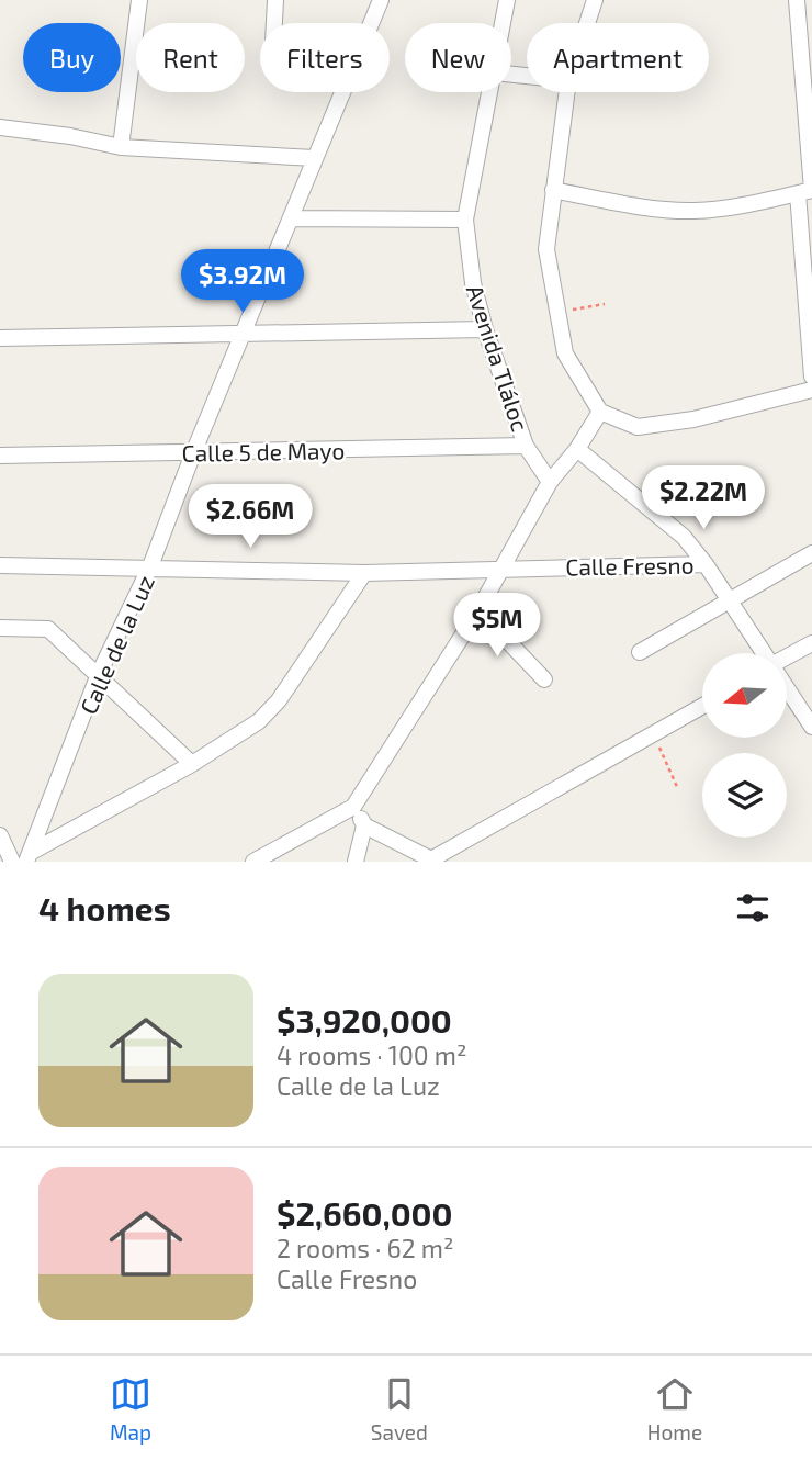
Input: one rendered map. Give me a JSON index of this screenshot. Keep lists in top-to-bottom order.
{
  "streets": {
    "street": [
      "Avenida Tláloc",
      "Calle 5 de Mayo",
      "Calle Fresno",
      "Calle de la Luz"
    ]
  },
  "crossings": [
    ["Avenida Tláloc", "Calle 5 de Mayo"],
    ["Calle 5 de Mayo", "Calle de la Luz"],
    ["Calle Fresno", "Calle de la Luz"]
  ],
  "north": "left",
  "page": {
    "chip": [
      "Buy",
      "Rent",
      "Filters",
      "New",
      "Apartment"
    ],
    "price": [
      "$3.92M",
      "$2.22M",
      "$2.66M",
      "$5M"
    ],
    "heading": "4 homes",
    "list": [
      {
        "name": "$3,920,000",
        "note": "4 rooms · 100 m² · Calle de la Luz"
      },
      {
        "name": "$2,660,000",
        "note": "2 rooms · 62 m² · Calle Fresno"
      }
    ],
    "tabs": ["Map", "Saved", "Home"]
  }
}
